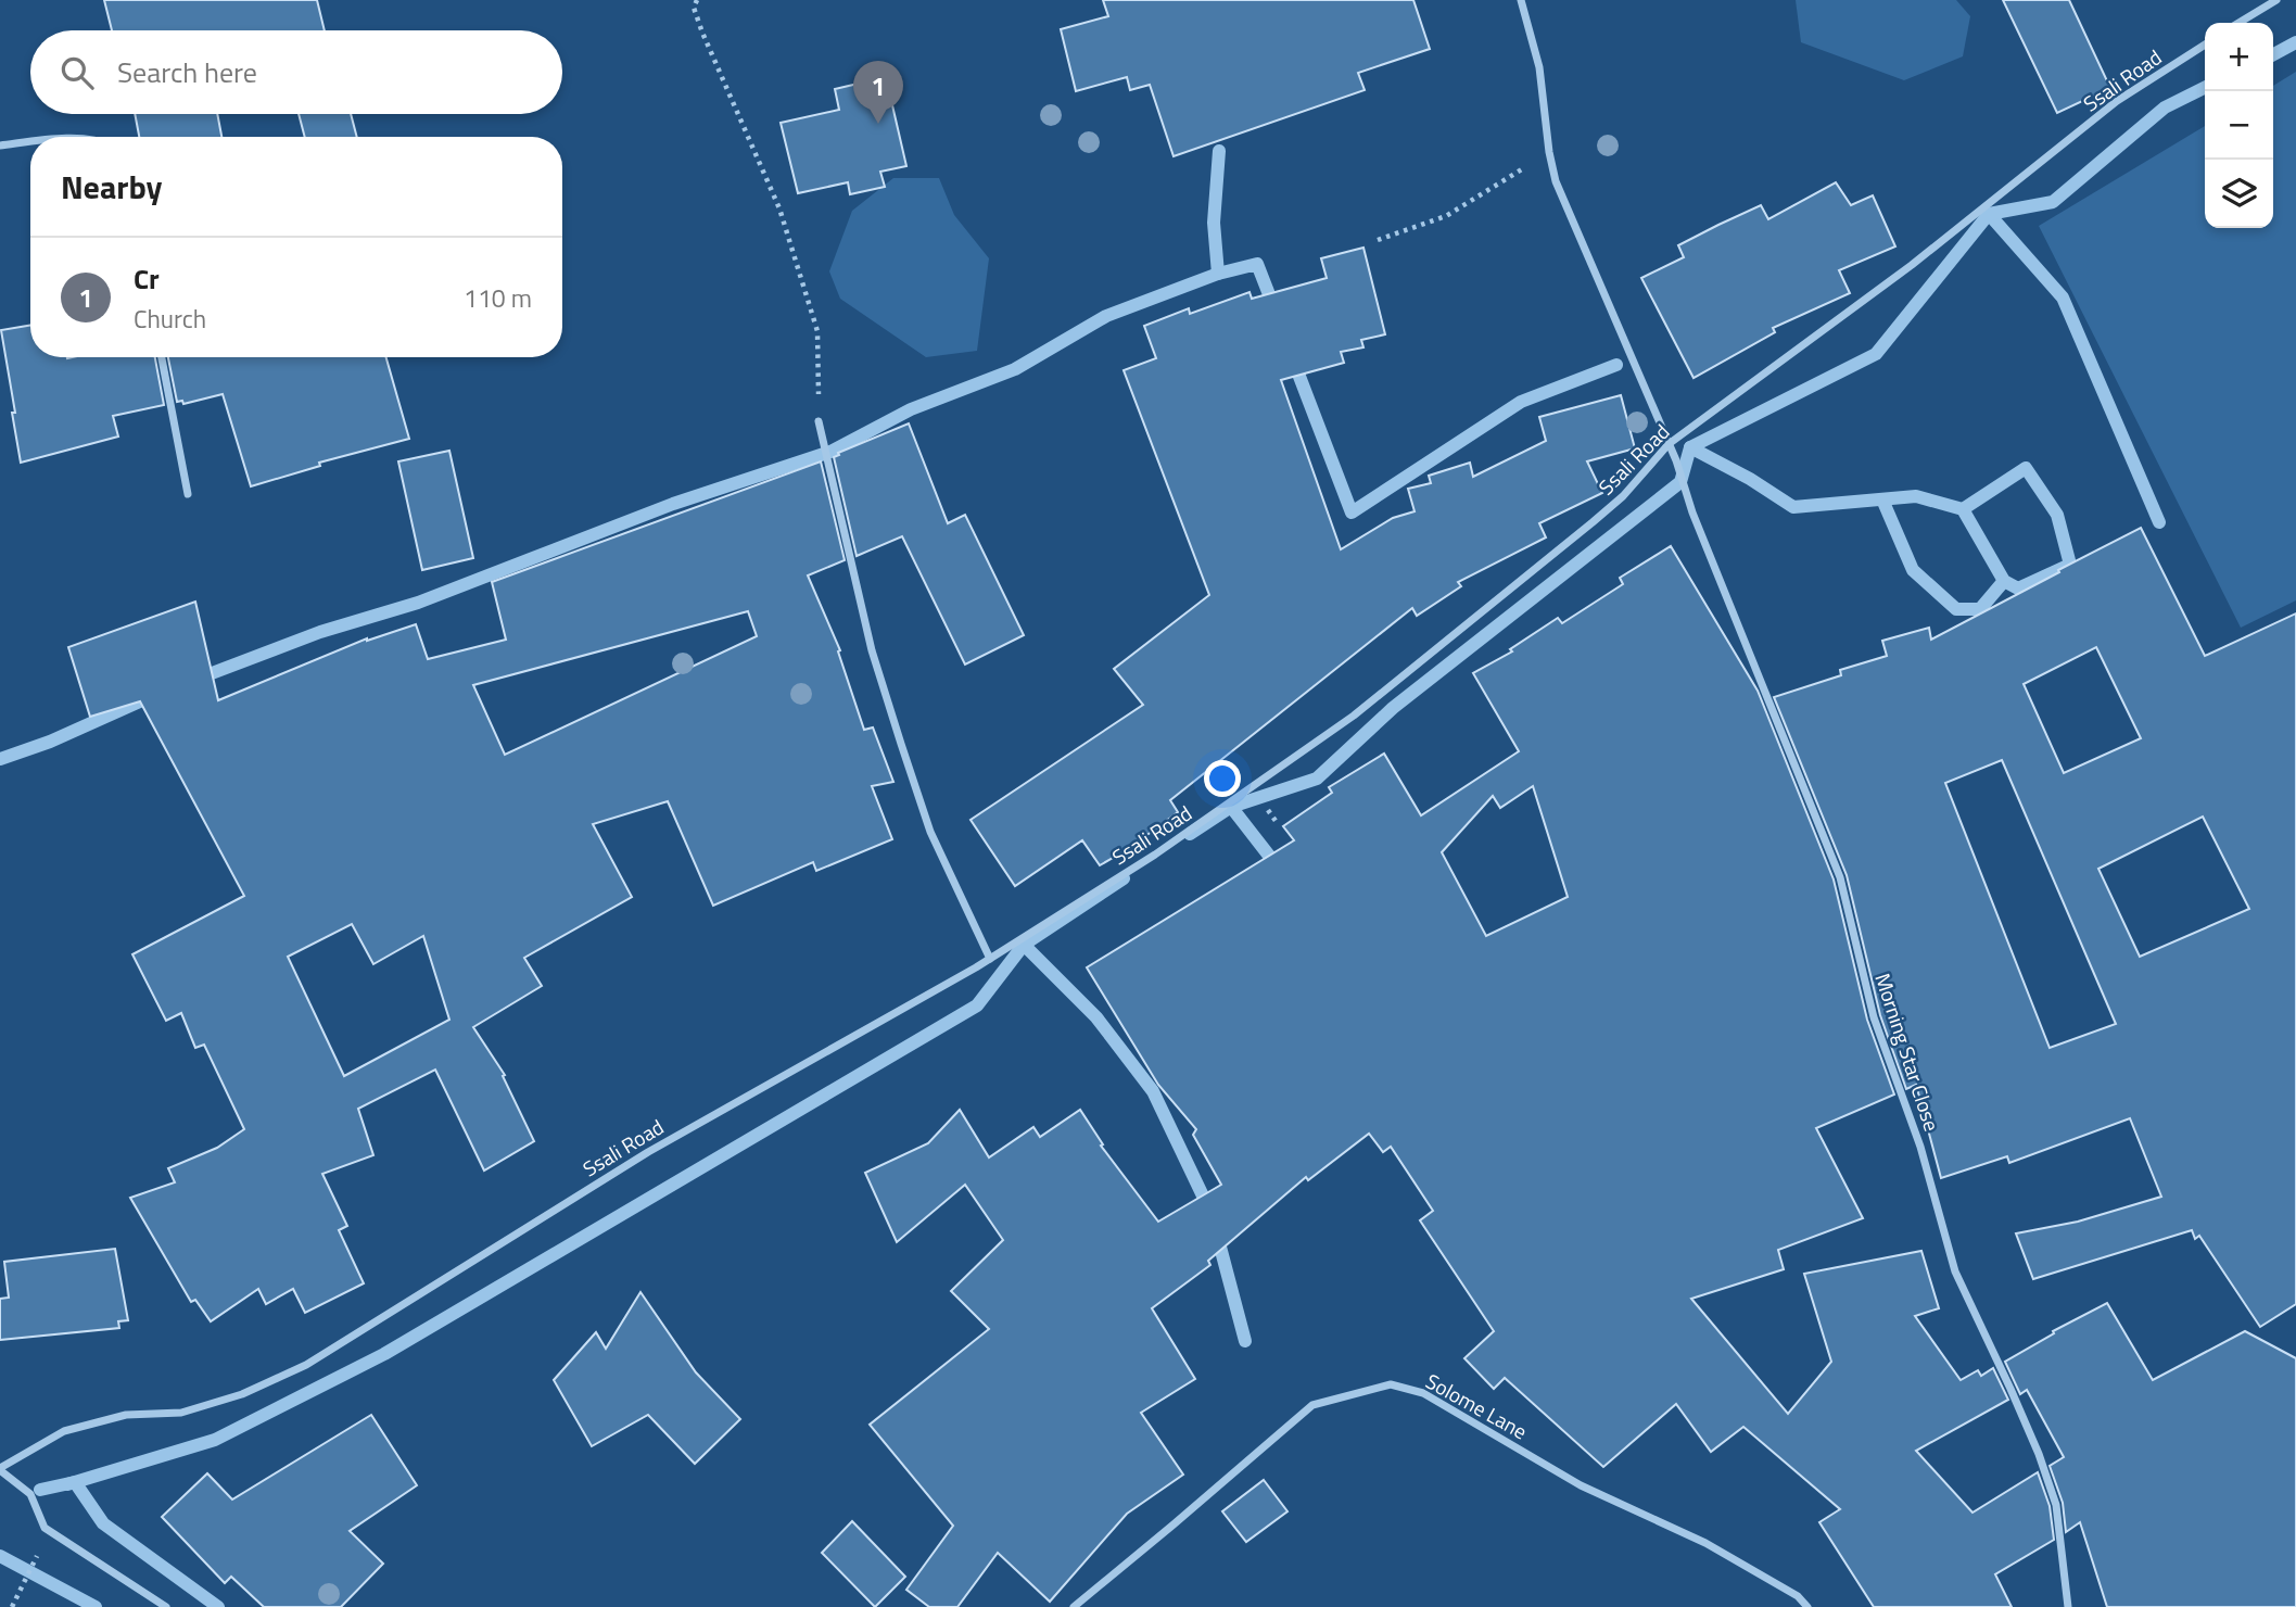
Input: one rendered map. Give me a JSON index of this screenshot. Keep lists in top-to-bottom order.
{
  "streets": {
    "street": ["Ssali Road", "Morning Star Close", "Solome Lane"]
  },
  "crossings": [
    ["Ssali Road", "Morning Star Close"]
  ],
  "page": {
    "map_buttons": ["+", "−"],
    "search": "Search here",
    "pins": "1",
    "heading": "Nearby",
    "list": [
      {
        "mark": "1",
        "name": "Cr",
        "note": "Church",
        "value": "110 m"
      }
    ]
  }
}
